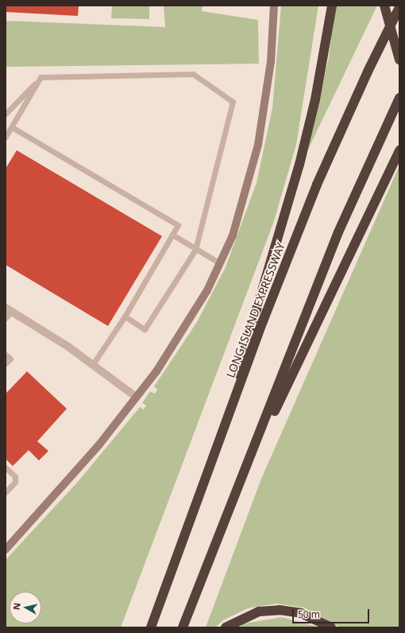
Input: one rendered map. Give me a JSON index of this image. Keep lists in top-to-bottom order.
{
  "streets": {
    "highway": ["LONG ISLAND EXPRESSWAY"]
  },
  "scale_bar": "50 m",
  "north": "left"
}
